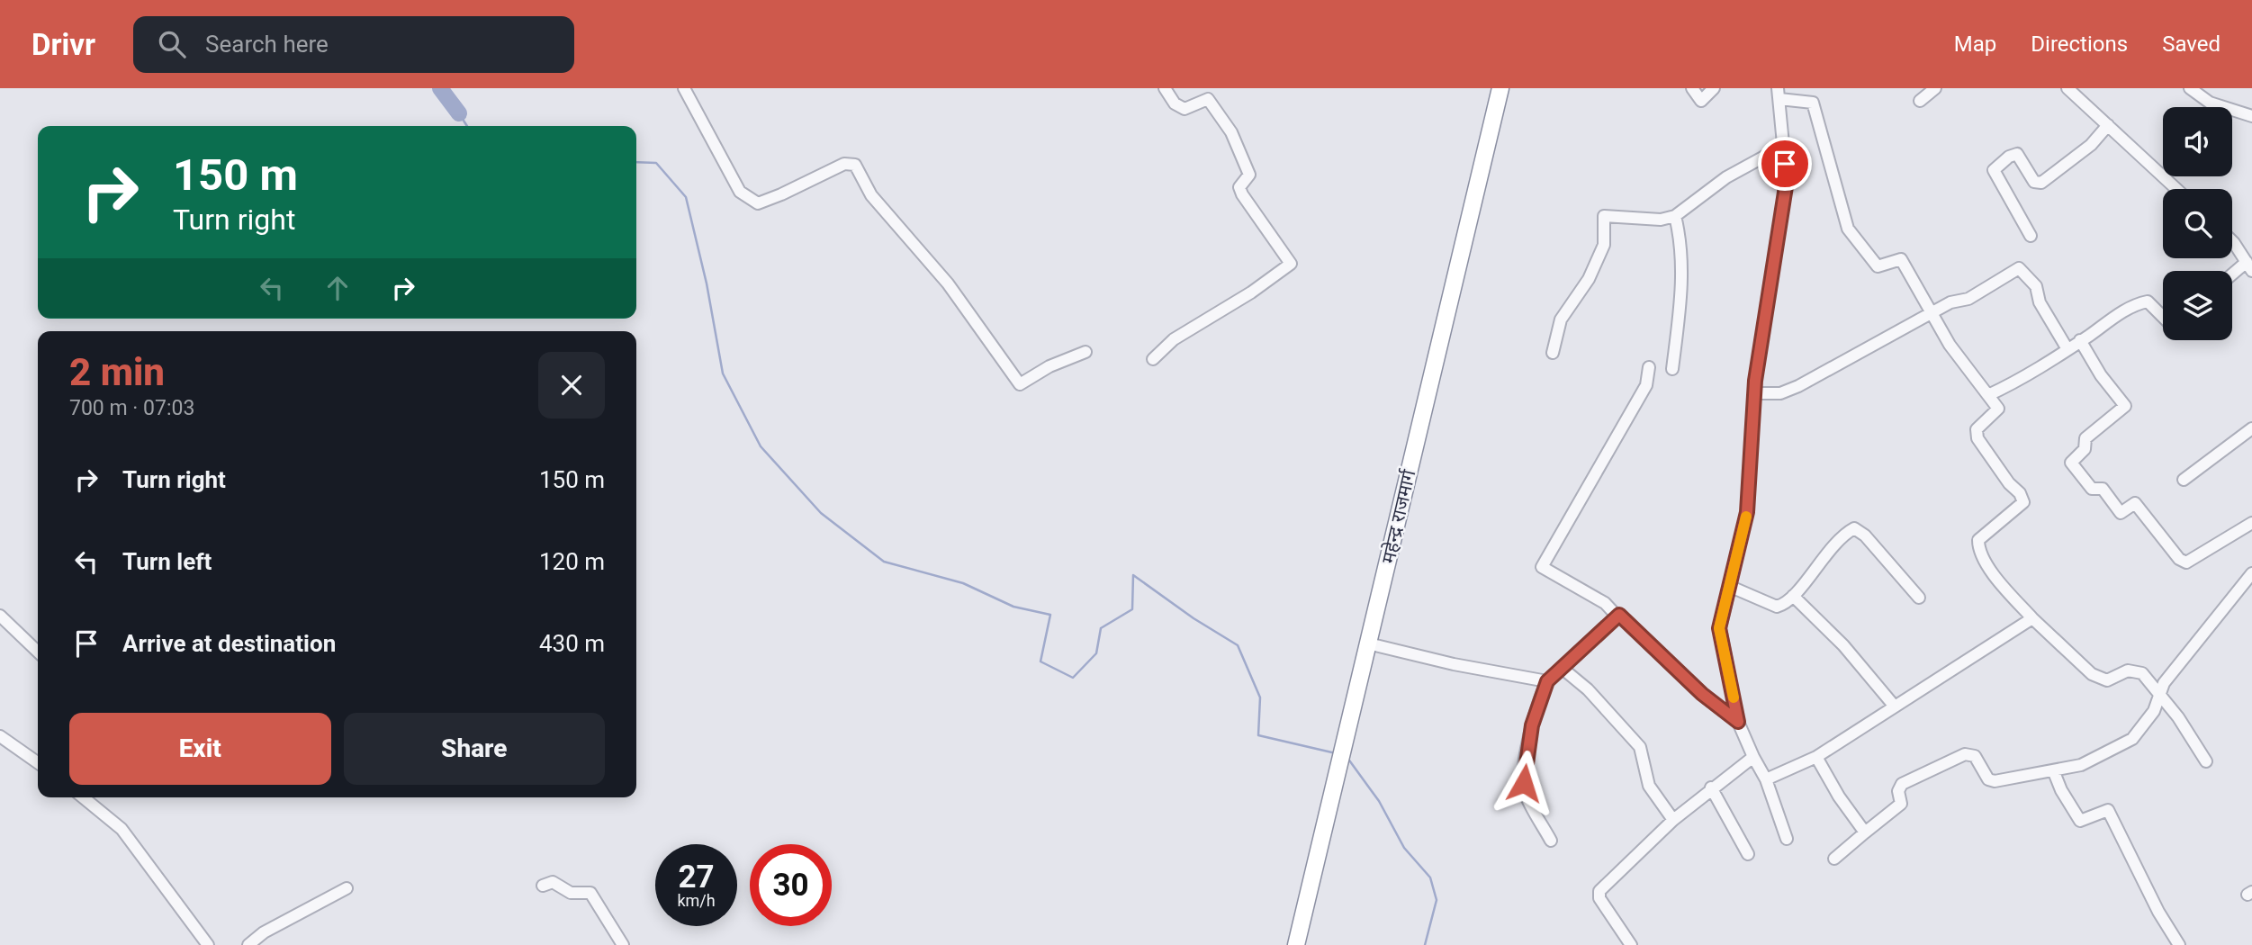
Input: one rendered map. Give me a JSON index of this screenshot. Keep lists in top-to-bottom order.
{
  "streets": {
    "highway": ["महेन्द्र राजमार्ग"]
  },
  "page": {
    "header": "Drivr",
    "search": "Search here",
    "nav": ["Map", "Directions", "Saved"],
    "turn": ["150 m", "Turn right"],
    "heading": ["2 min", "700 m · 07:03"],
    "list": [
      {
        "name": "Turn right",
        "value": "150 m"
      },
      {
        "name": "Turn left",
        "value": "120 m"
      },
      {
        "name": "Arrive at destination",
        "value": "430 m"
      }
    ],
    "buttons": ["Exit", "Share"],
    "speed": "27 km/h",
    "limit": "30"
  }
}
